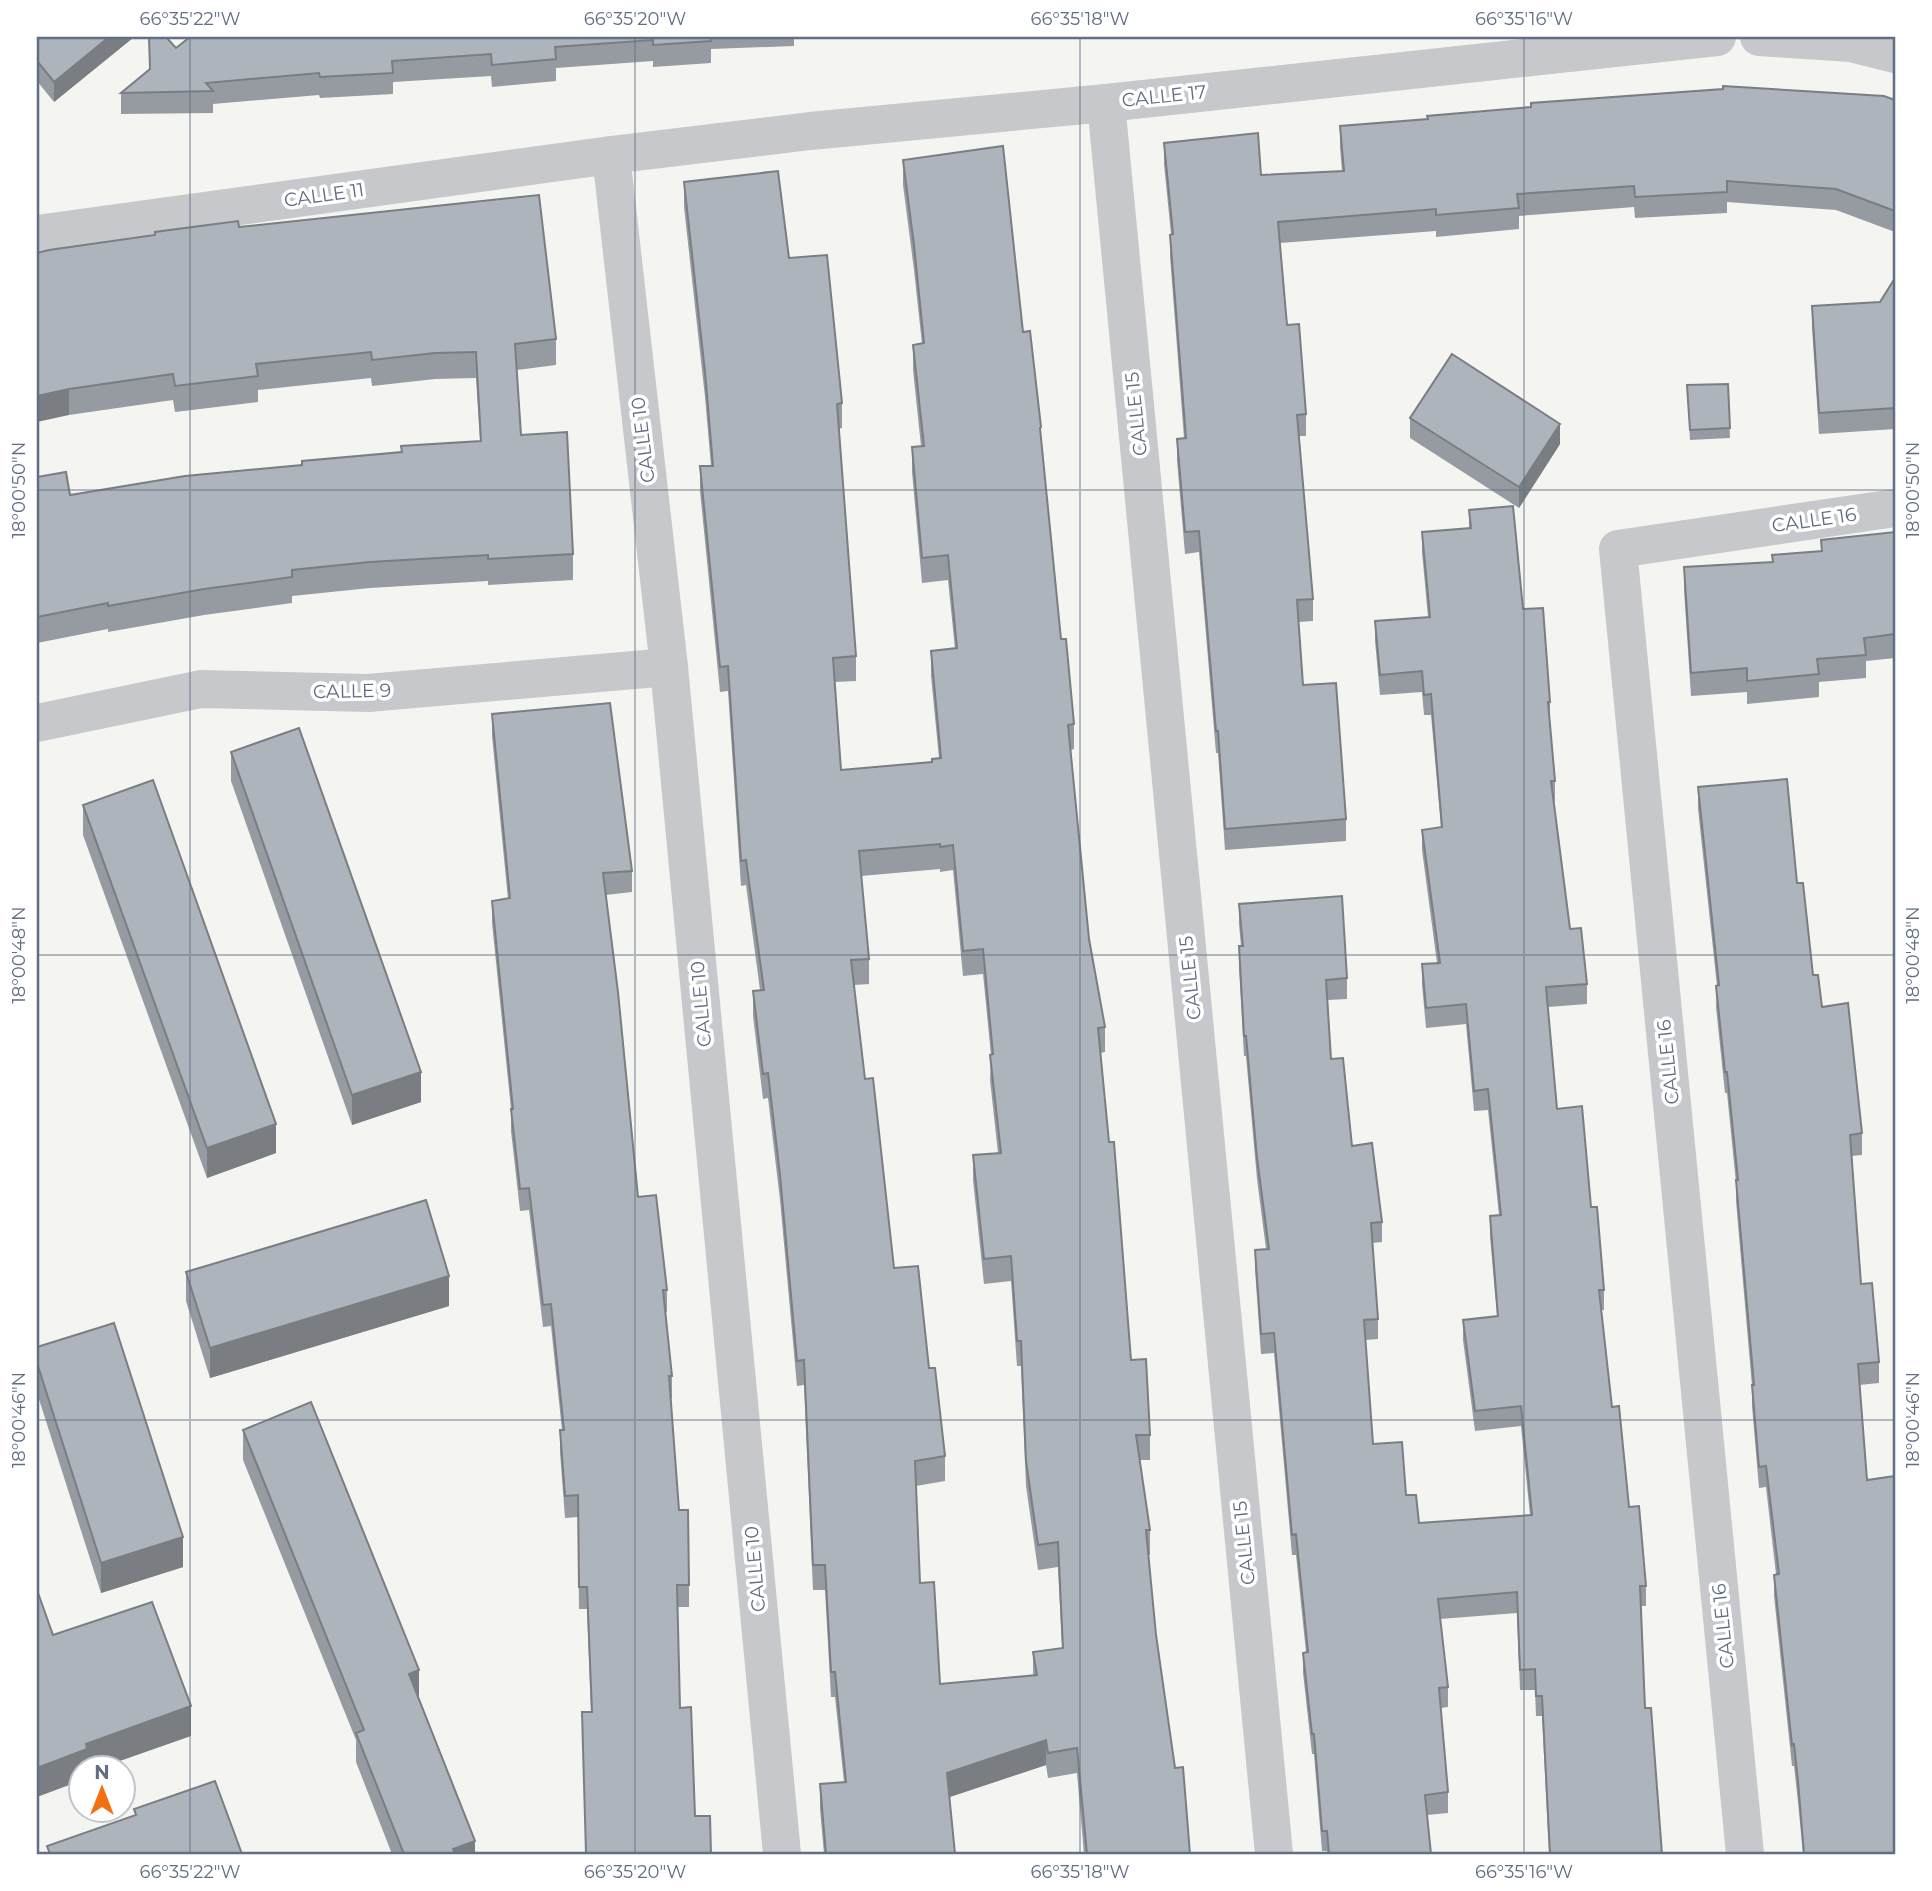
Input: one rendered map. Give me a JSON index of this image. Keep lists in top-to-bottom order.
{
  "streets": {
    "street": [
      "CALLE 17",
      "CALLE 11",
      "CALLE 15",
      "CALLE 10",
      "CALLE 16",
      "CALLE 9"
    ]
  },
  "crossings": [
    ["CALLE 17", "CALLE 11"],
    ["CALLE 17", "CALLE 15"],
    ["CALLE 17", "CALLE 10"],
    ["CALLE 11", "CALLE 10"],
    ["CALLE 10", "CALLE 9"]
  ],
  "north": "top",
  "coordinates": [
    "66°35'22\"W",
    "66°35'20\"W",
    "66°35'18\"W",
    "66°35'16\"W",
    "18°00'50\"N",
    "18°00'48\"N",
    "18°00'46\"N"
  ]
}
